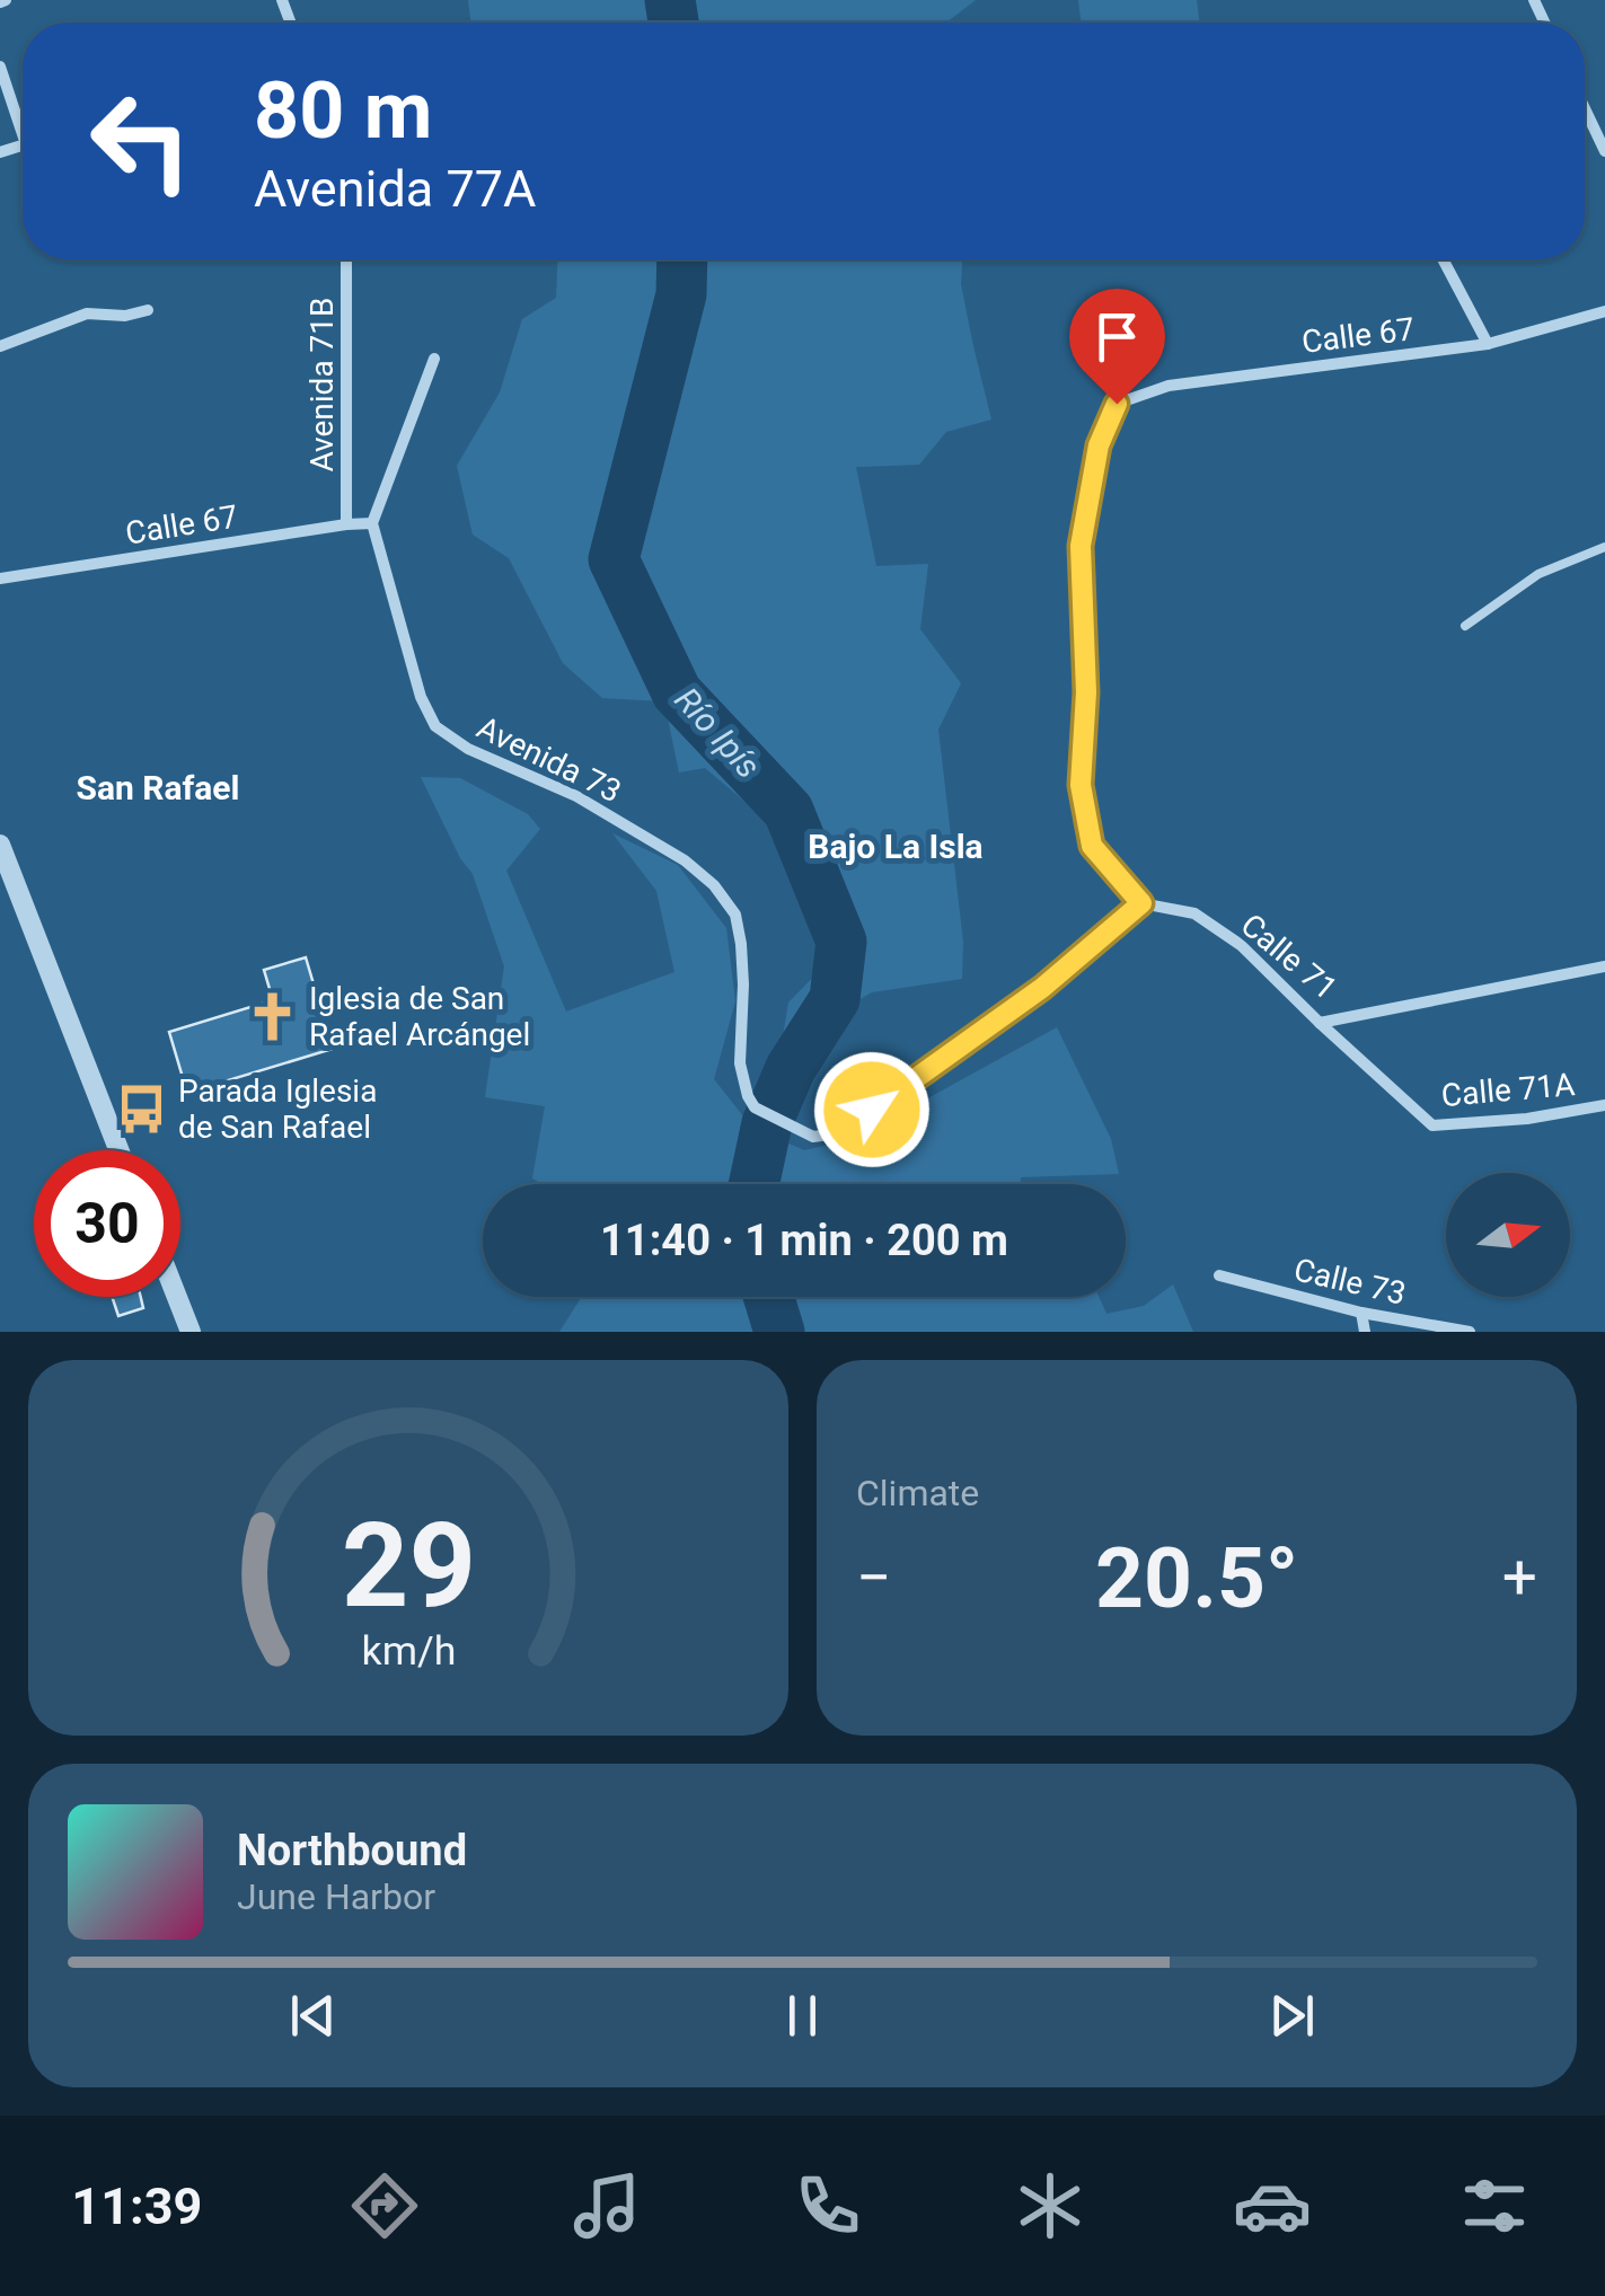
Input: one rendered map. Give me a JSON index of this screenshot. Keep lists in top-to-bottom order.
{
  "streets": {
    "street": [
      "Calle 67",
      "Avenida 71B",
      "Avenida 73",
      "Calle 71",
      "Calle 71A",
      "Calle 73"
    ]
  },
  "crossings": [
    ["Calle 67", "Avenida 71B"],
    ["Calle 67", "Avenida 73"],
    ["Calle 67", "Calle 71"],
    ["Avenida 73", "Calle 71"],
    ["Calle 71", "Calle 71A"]
  ],
  "districts": ["San Rafael", "Bajo La Isla"],
  "water": ["Río Ipís"],
  "places": {
    "church": ["Iglesia de San Rafael Arcángel"],
    "bus stop": ["Parada Iglesia de San Rafael"]
  },
  "north": "right",
  "page": {
    "turn": ["80 m", "Avenida 77A"],
    "limit": "30",
    "trip": "11:40 · 1 min · 200 m",
    "tile": "Climate",
    "heat": ["−", "20.5°", "+"],
    "song": ["Northbound", "June Harbor"],
    "tabs": "11:39",
    "gauge": ["29", "km/h"]
  }
}
